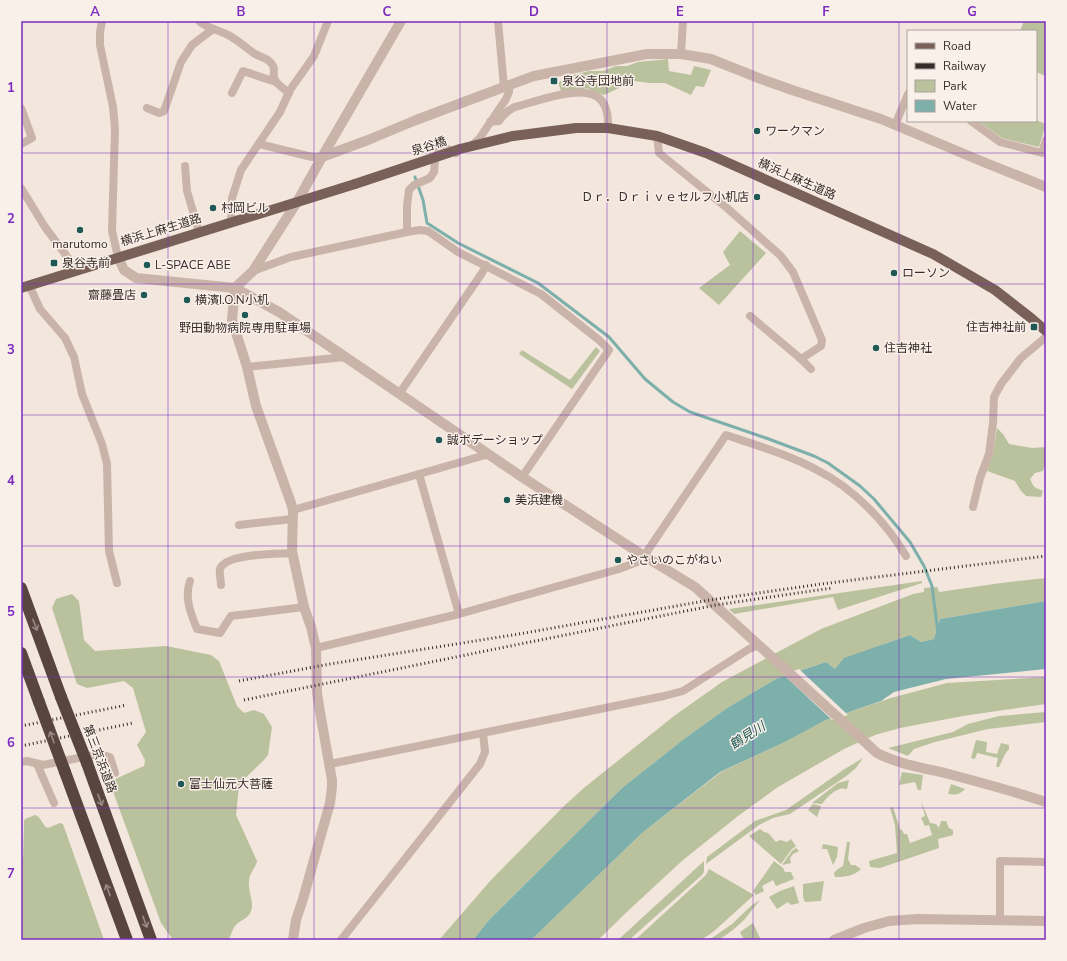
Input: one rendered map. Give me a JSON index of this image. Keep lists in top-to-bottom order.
{
  "streets": {
    "highway": ["第三京浜道路"],
    "main road": ["泉谷橋", "横浜上麻生道路"]
  },
  "crossings": [
    ["泉谷橋", "横浜上麻生道路"]
  ],
  "water": ["鶴見川"],
  "places": {
    "transit": ["泉谷寺団地前", "泉谷寺前", "住吉神社前"],
    "other": [
      "ワークマン",
      "Ｄｒ．Ｄｒｉｖｅセルフ小机店",
      "村岡ビル",
      "marutomo",
      "L-SPACE ABE",
      "ローソン",
      "齋藤畳店",
      "横濱I.O.N小机",
      "野田動物病院専用駐車場",
      "住吉神社",
      "誠ボデーショップ",
      "美浜建機",
      "やさいのこがねい",
      "富士仙元大菩薩"
    ]
  },
  "legend": [
    "Road",
    "Railway",
    "Park",
    "Water"
  ],
  "grid": {
    "columns": [
      "A",
      "B",
      "C",
      "D",
      "E",
      "F",
      "G"
    ],
    "rows": [
      "1",
      "2",
      "3",
      "4",
      "5",
      "6",
      "7"
    ]
  }
}
